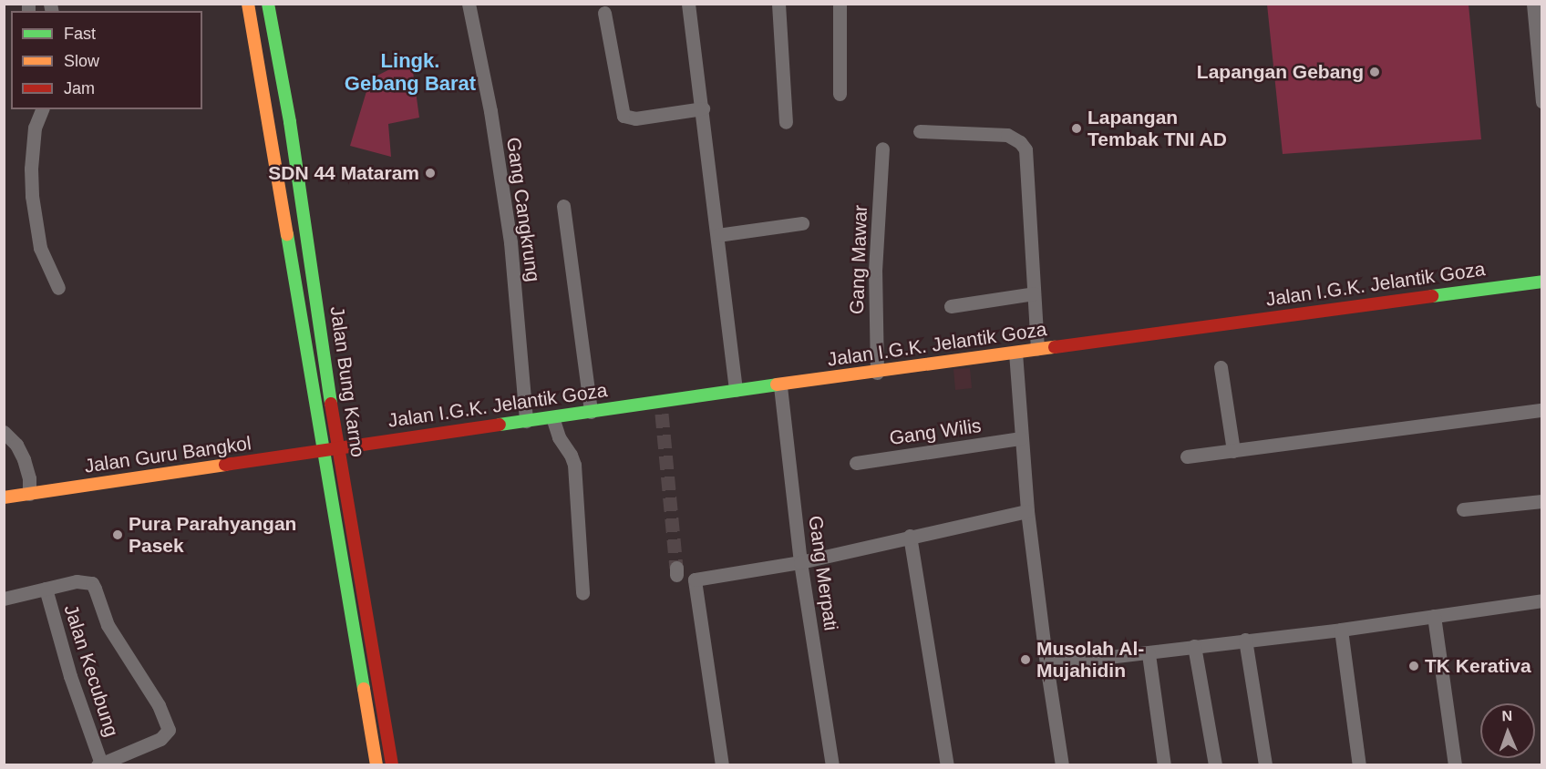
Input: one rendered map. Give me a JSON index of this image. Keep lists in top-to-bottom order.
{
  "streets": {
    "main road": ["Jalan I.G.K. Jelantik Goza", "Jalan Bung Karno", "Jalan Guru Bangkol"],
    "street": [
      "Gang Cangkrung",
      "Gang Mawar",
      "Gang Wilis",
      "Gang Merpati",
      "Jalan Kecubung"
    ]
  },
  "crossings": [
    ["Gang Cangkrung", "Jalan I.G.K. Jelantik Goza"],
    ["Gang Mawar", "Jalan I.G.K. Jelantik Goza"],
    ["Jalan I.G.K. Jelantik Goza", "Jalan Bung Karno"],
    ["Jalan I.G.K. Jelantik Goza", "Jalan Guru Bangkol"],
    ["Jalan I.G.K. Jelantik Goza", "Gang Merpati"],
    ["Jalan Bung Karno", "Jalan Guru Bangkol"]
  ],
  "districts": ["Lingk. Gebang Barat"],
  "places": [
    "Lapangan Gebang",
    "Lapangan Tembak TNI AD",
    "SDN 44 Mataram",
    "Pura Parahyangan Pasek",
    "Musolah Al- Mujahidin",
    "TK Kerativa"
  ],
  "legend": ["Fast", "Slow", "Jam"],
  "north": "top"
}
